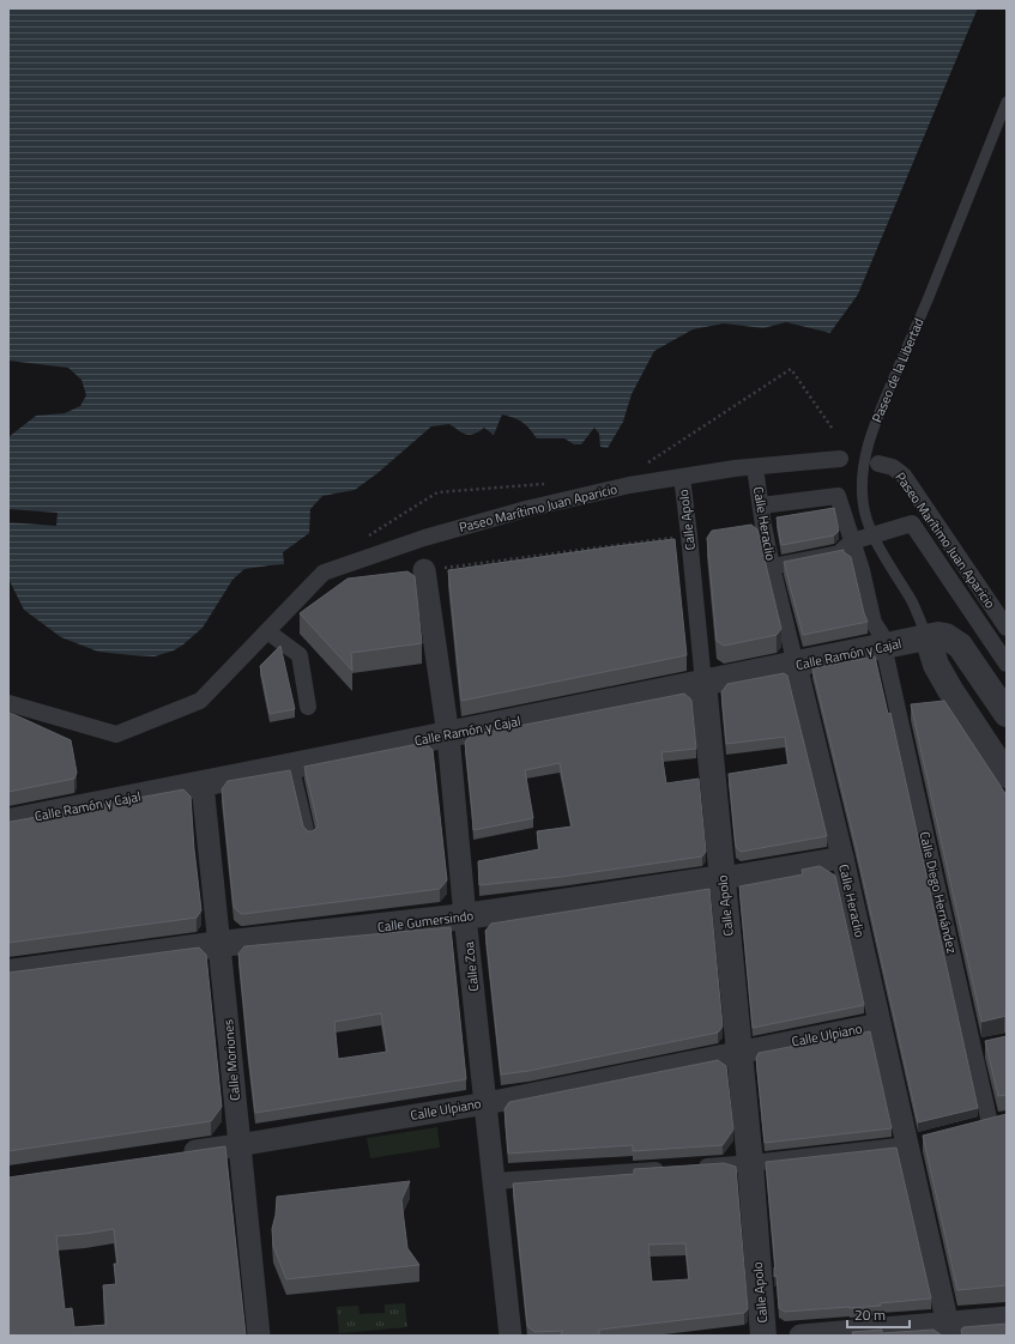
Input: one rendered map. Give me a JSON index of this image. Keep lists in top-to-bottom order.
{
  "streets": {
    "street": [
      "Paseo de la Libertad",
      "Paseo Marítimo Juan Aparicio",
      "Calle Apolo",
      "Calle Heraclio",
      "Calle Ramón y Cajal",
      "Calle Diego Hernández",
      "Calle Gumersindo",
      "Calle Zoa",
      "Calle Ulpiano",
      "Calle Moriones"
    ]
  },
  "crossings": [
    ["Paseo de la Libertad", "Calle Ramón y Cajal"],
    ["Paseo Marítimo Juan Aparicio", "Calle Apolo"],
    ["Paseo Marítimo Juan Aparicio", "Calle Heraclio"],
    ["Calle Apolo", "Calle Ramón y Cajal"],
    ["Calle Apolo", "Calle Gumersindo"],
    ["Calle Apolo", "Calle Ulpiano"],
    ["Calle Heraclio", "Calle Ramón y Cajal"],
    ["Calle Heraclio", "Calle Gumersindo"],
    ["Calle Heraclio", "Calle Ulpiano"],
    ["Calle Ramón y Cajal", "Calle Zoa"],
    ["Calle Ramón y Cajal", "Calle Moriones"],
    ["Calle Gumersindo", "Calle Zoa"],
    ["Calle Gumersindo", "Calle Moriones"],
    ["Calle Zoa", "Calle Ulpiano"],
    ["Calle Ulpiano", "Calle Moriones"]
  ],
  "scale_bar": "20 m"
}
